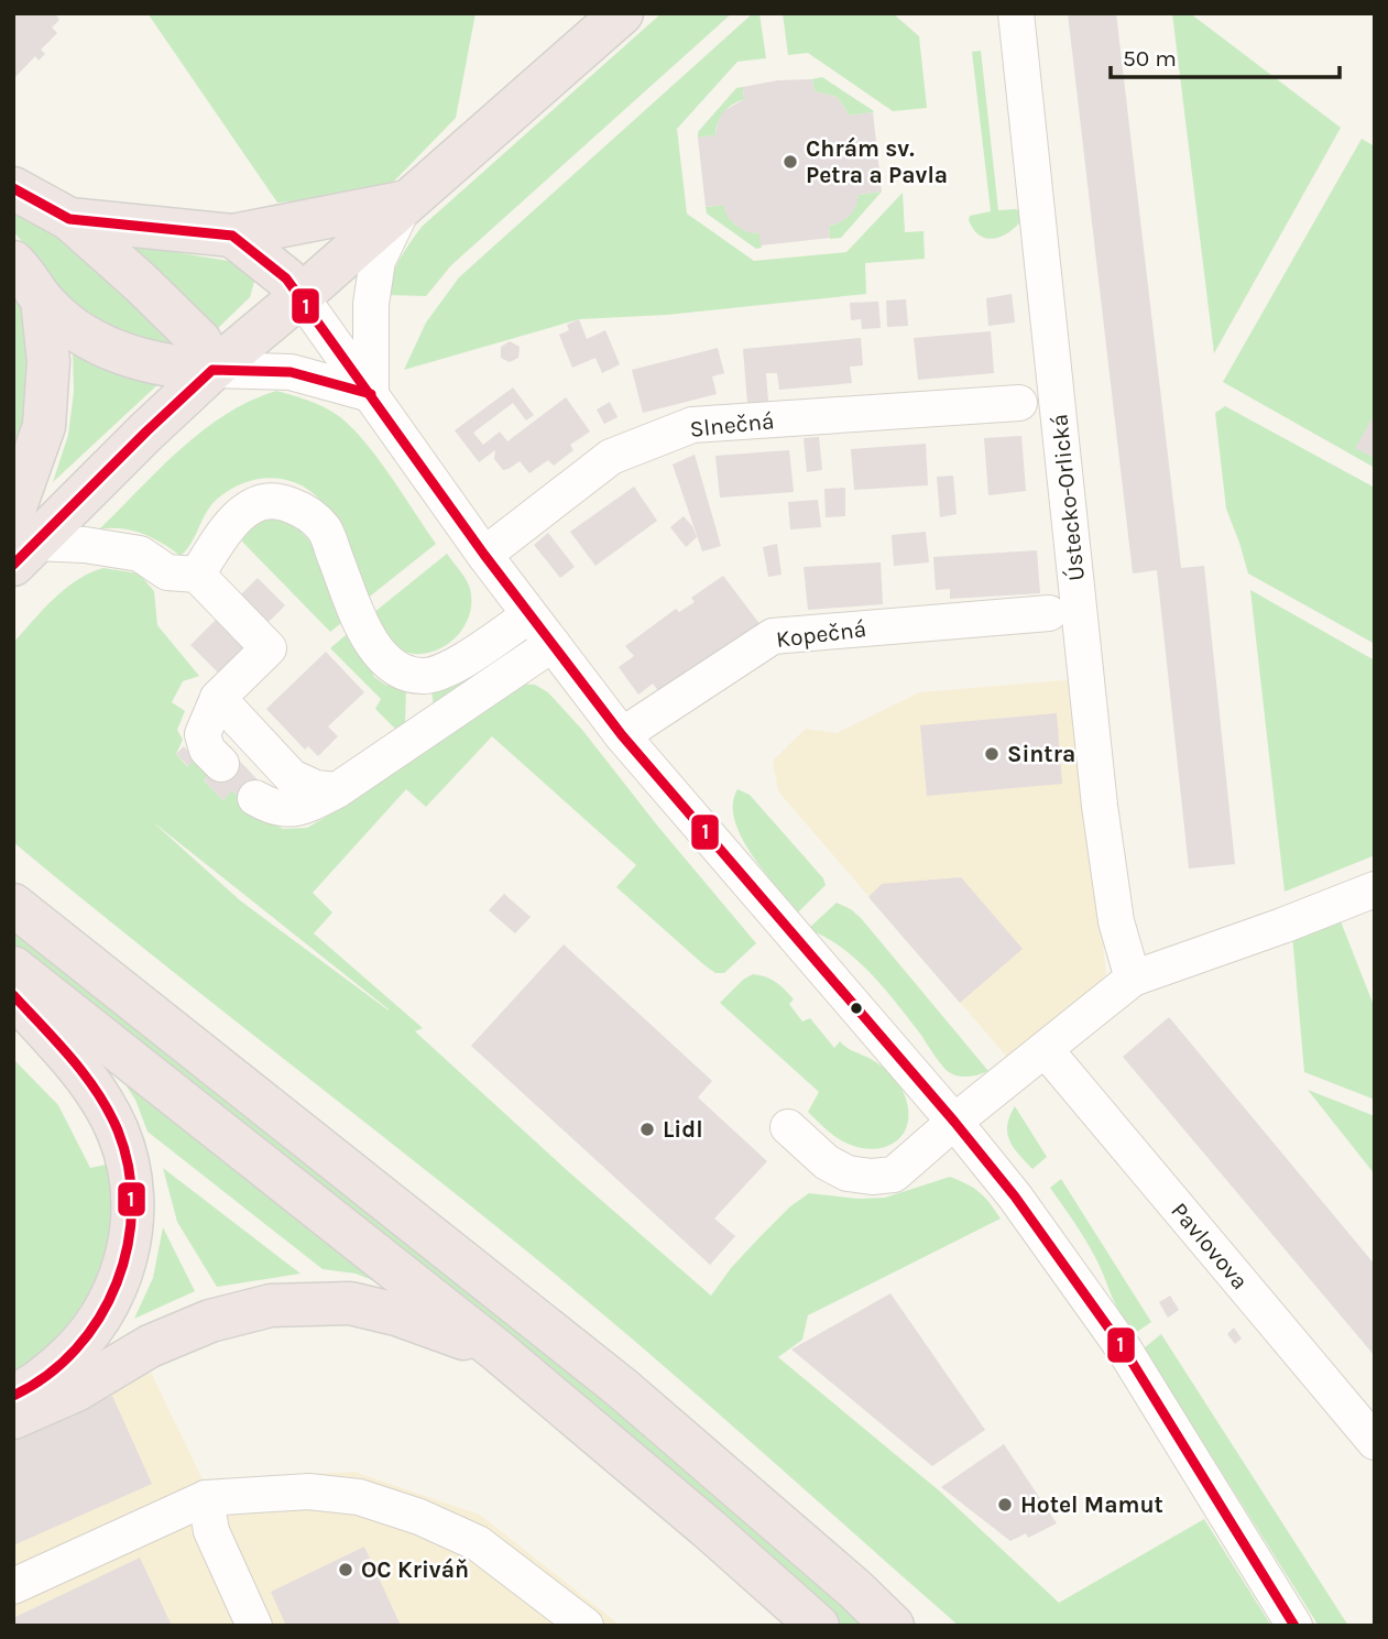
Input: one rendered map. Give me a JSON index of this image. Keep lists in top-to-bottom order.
{
  "streets": {
    "street": [
      "Slnečná",
      "Ústecko-Orlická",
      "Kopečná",
      "Pavlovova"
    ]
  },
  "places": [
    "Chrám sv. Petra a Pavla",
    "Sintra",
    "Lidl",
    "Hotel Mamut",
    "OC Kriváň"
  ],
  "lines": ["transit line 1"],
  "scale_bar": "50 m"
}
